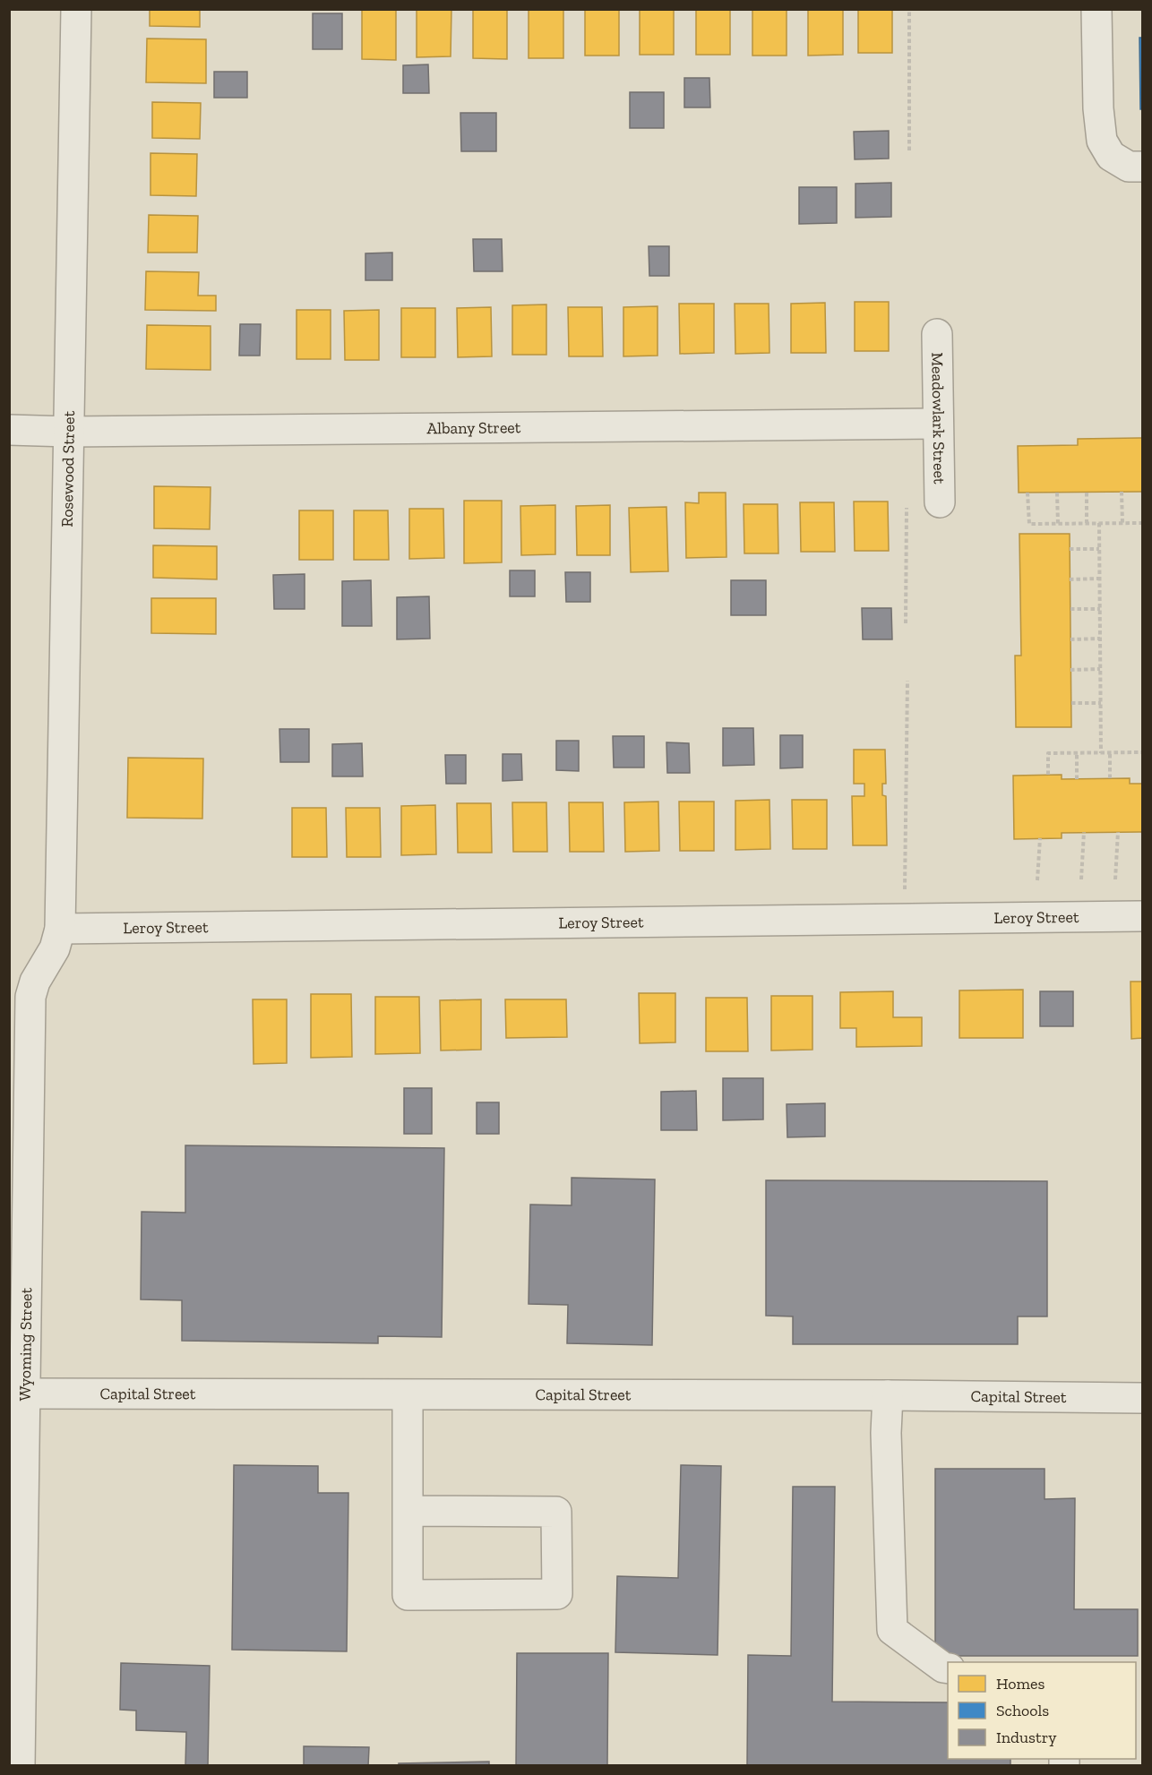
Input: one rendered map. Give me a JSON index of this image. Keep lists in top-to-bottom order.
{
  "streets": {
    "street": [
      "Meadowlark Street",
      "Albany Street",
      "Rosewood Street",
      "Leroy Street",
      "Wyoming Street",
      "Capital Street"
    ]
  },
  "crossings": [
    ["Meadowlark Street", "Albany Street"],
    ["Albany Street", "Rosewood Street"],
    ["Rosewood Street", "Leroy Street"],
    ["Rosewood Street", "Wyoming Street"],
    ["Leroy Street", "Wyoming Street"],
    ["Wyoming Street", "Capital Street"]
  ],
  "legend": ["Homes", "Schools", "Industry"]
}
